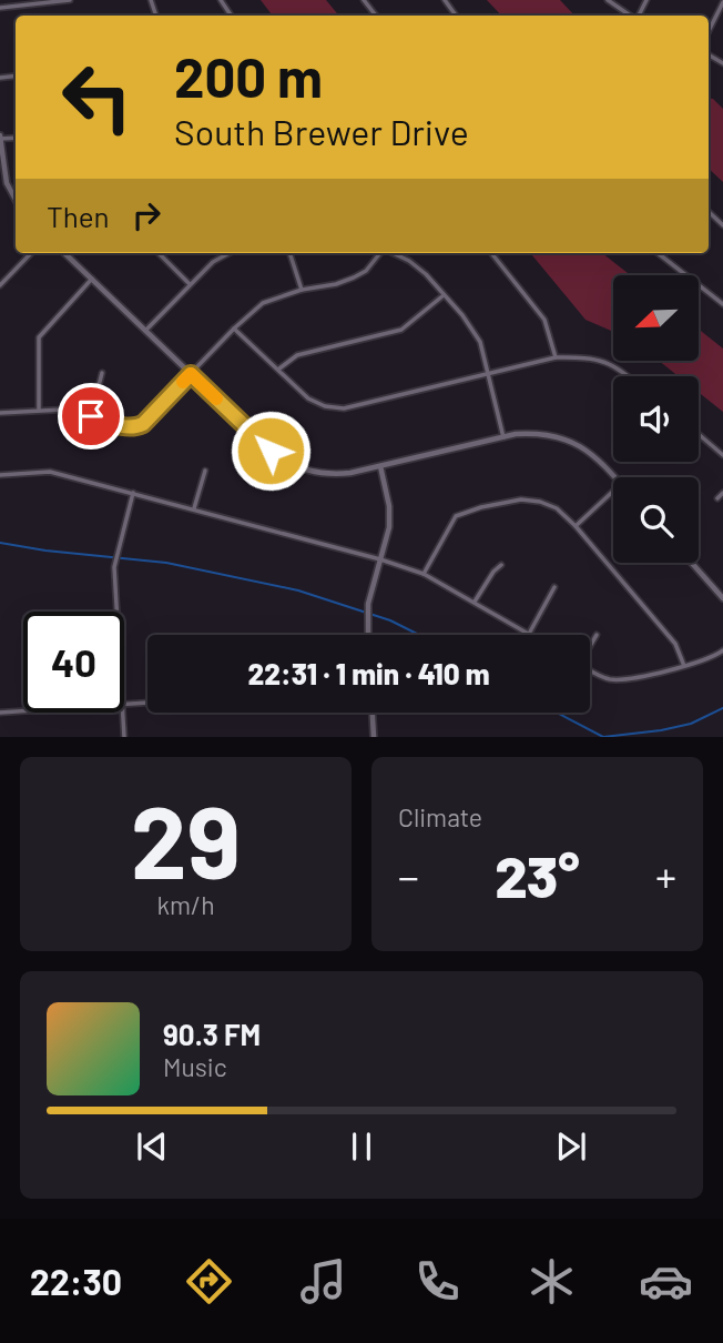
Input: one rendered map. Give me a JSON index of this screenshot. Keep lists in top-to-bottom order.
{
  "north": "bottom left",
  "page": {
    "turn": ["200 m", "South Brewer Drive"],
    "then": "Then",
    "limit": "40",
    "trip": "22:31 · 1 min · 410 m",
    "tile": [
      ["29", "km/h"],
      "Climate"
    ],
    "heat": ["−", "23°", "+"],
    "song": ["90.3 FM", "Music"],
    "tabs": "22:30"
  }
}
